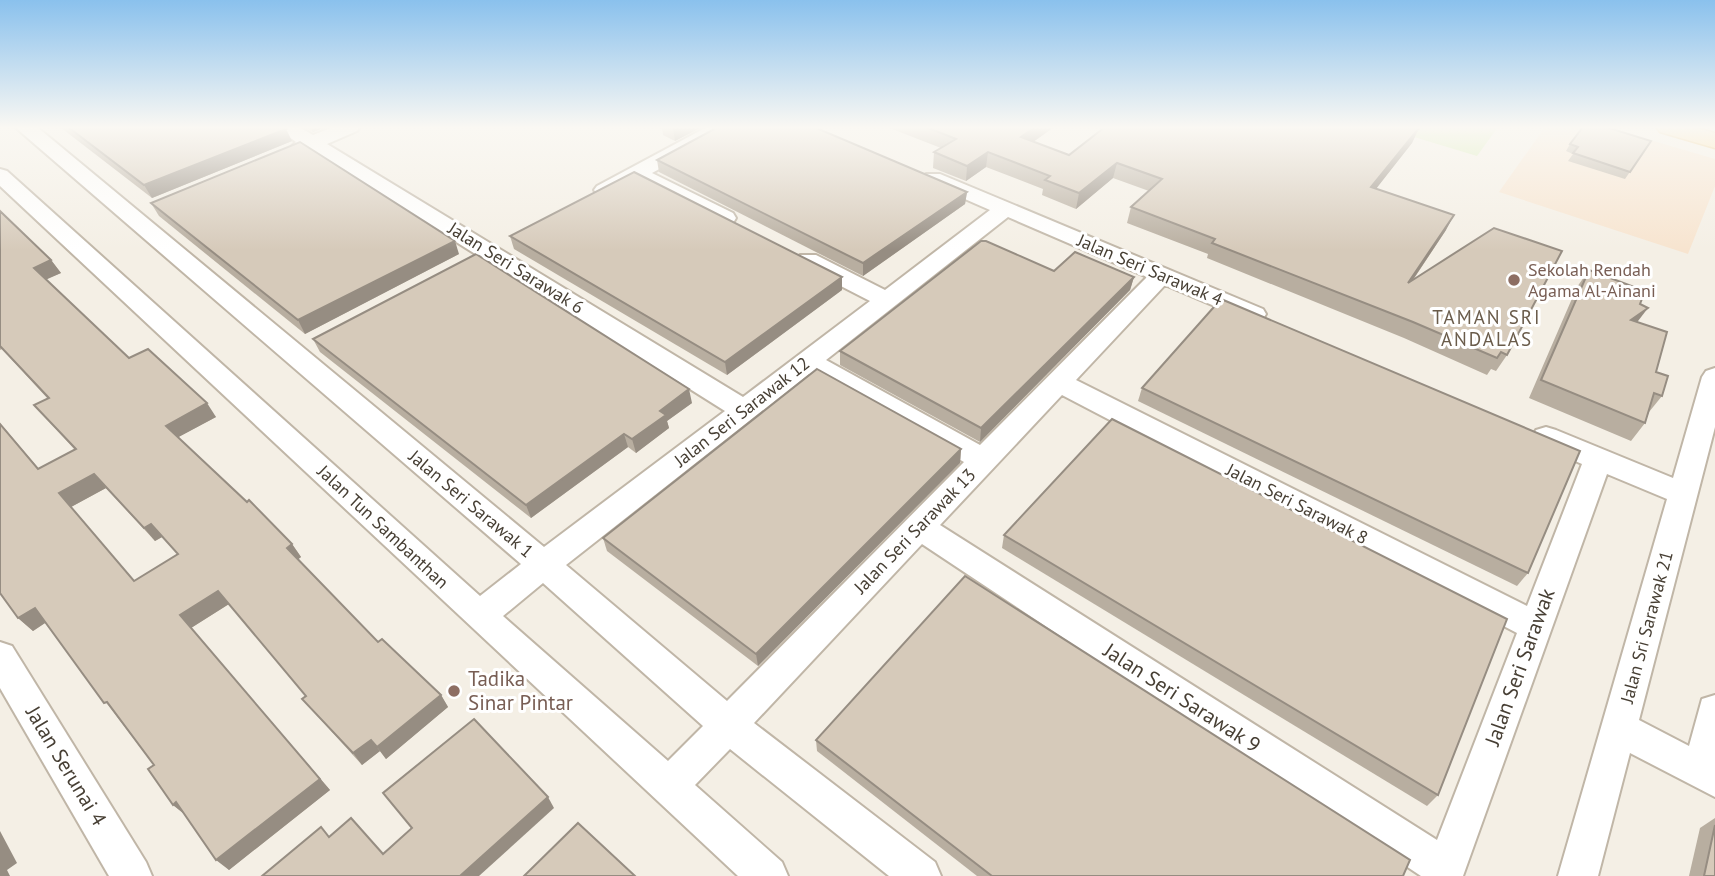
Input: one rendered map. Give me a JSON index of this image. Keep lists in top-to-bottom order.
{
  "streets": {
    "street": [
      "Jalan Seri Sarawak 6",
      "Jalan Seri Sarawak 4",
      "Jalan Seri Sarawak 12",
      "Jalan Seri Sarawak 1",
      "Jalan Seri Sarawak 8",
      "Jalan Tun Sambanthan",
      "Jalan Seri Sarawak 13",
      "Jalan Sri Sarawak 21",
      "Jalan Seri Sarawak",
      "Jalan Seri Sarawak 9",
      "Jalan Serunai 4"
    ]
  },
  "crossings": [
    ["Jalan Seri Sarawak 6", "Jalan Seri Sarawak 12"],
    ["Jalan Seri Sarawak 4", "Jalan Seri Sarawak 12"],
    ["Jalan Seri Sarawak 4", "Jalan Seri Sarawak 13"],
    ["Jalan Seri Sarawak 12", "Jalan Seri Sarawak 1"],
    ["Jalan Seri Sarawak 12", "Jalan Tun Sambanthan"],
    ["Jalan Seri Sarawak 1", "Jalan Seri Sarawak 13"],
    ["Jalan Seri Sarawak 8", "Jalan Seri Sarawak 13"],
    ["Jalan Seri Sarawak 8", "Jalan Seri Sarawak"],
    ["Jalan Tun Sambanthan", "Jalan Seri Sarawak 13"],
    ["Jalan Seri Sarawak 13", "Jalan Seri Sarawak 9"],
    ["Jalan Seri Sarawak", "Jalan Seri Sarawak 9"]
  ],
  "districts": ["TAMAN SRI ANDALAS"],
  "places": ["Sekolah Rendah Agama Al-Ainani", "Tadika Sinar Pintar"]
}
